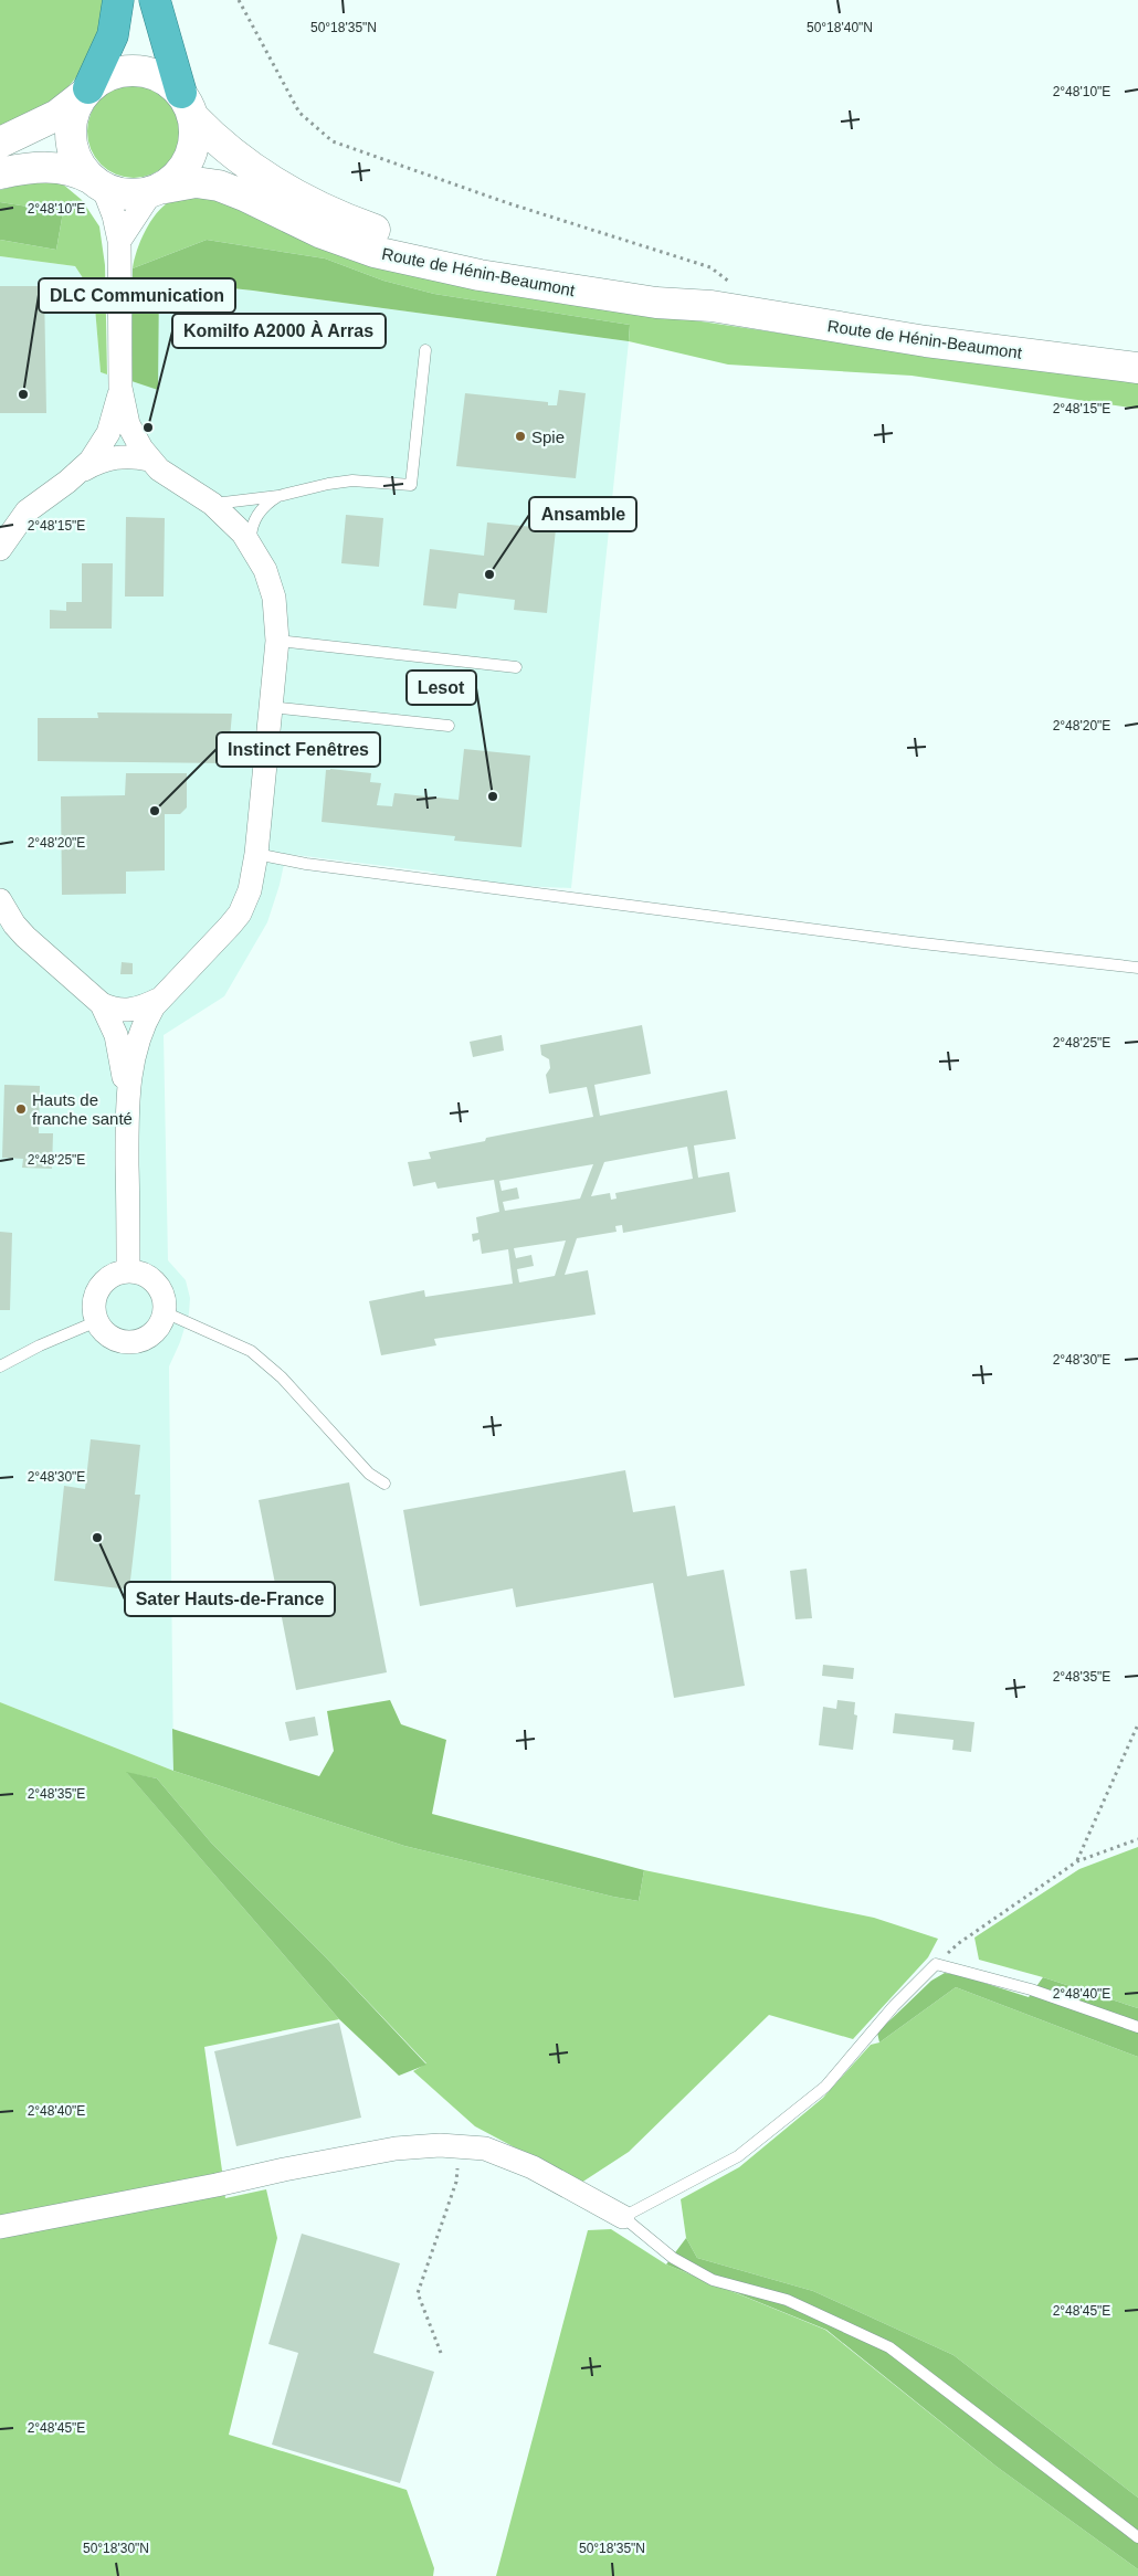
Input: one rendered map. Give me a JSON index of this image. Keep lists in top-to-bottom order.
{
  "streets": {
    "main road": ["Route de Hénin-Beaumont"]
  },
  "places": [
    "DLC Communication",
    "Komilfo A2000 À Arras",
    "Spie",
    "Ansamble",
    "Lesot",
    "Instinct Fenêtres",
    "Hauts de franche santé",
    "Sater Hauts-de-France"
  ],
  "coordinates": [
    "50°18'35\"N",
    "50°18'40\"N",
    "2°48'10\"E",
    "2°48'15\"E",
    "2°48'20\"E",
    "2°48'25\"E",
    "2°48'30\"E",
    "2°48'35\"E",
    "2°48'40\"E",
    "2°48'45\"E",
    "50°18'30\"N"
  ]
}
